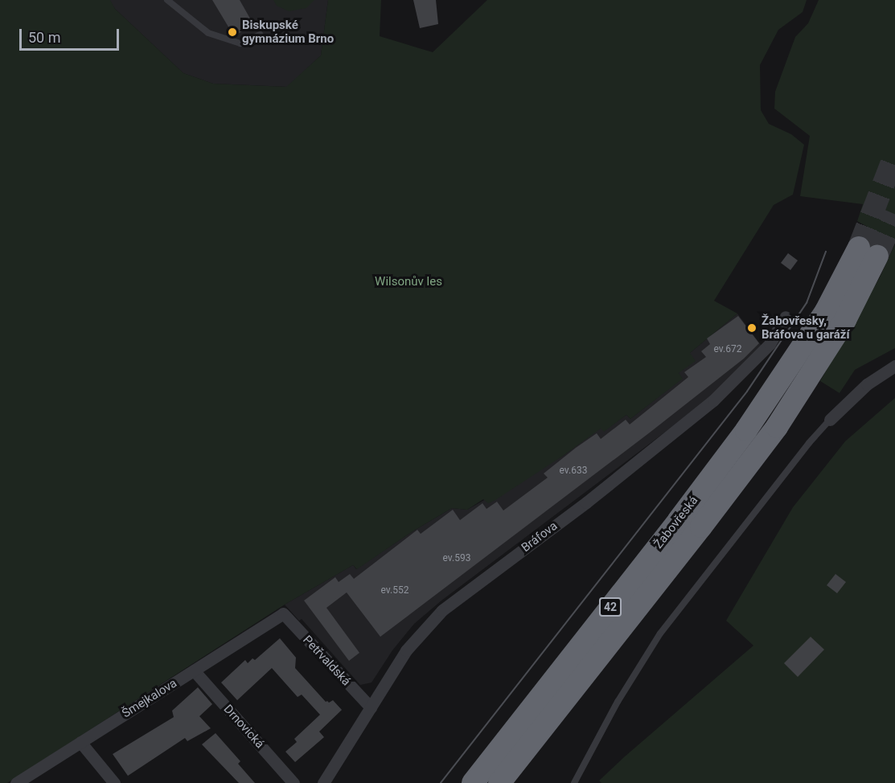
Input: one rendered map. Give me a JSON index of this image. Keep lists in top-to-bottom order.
{
  "streets": {
    "highway": ["Žabovřeská", "42"],
    "street": [
      "Bráfova",
      "Petřvaldská",
      "Šmejkalova",
      "Drnovická"
    ]
  },
  "crossings": [
    ["Bráfova", "Petřvaldská"],
    ["Petřvaldská", "Šmejkalova"],
    ["Šmejkalova", "Drnovická"]
  ],
  "parks": ["Wilsonův les"],
  "places": ["Biskupské gymnázium Brno", "Žabovřesky, Bráfova u garáží"],
  "house_numbers": [
    "ev.672",
    "ev.633",
    "ev.593",
    "ev.552"
  ],
  "scale_bar": "50 m"
}
